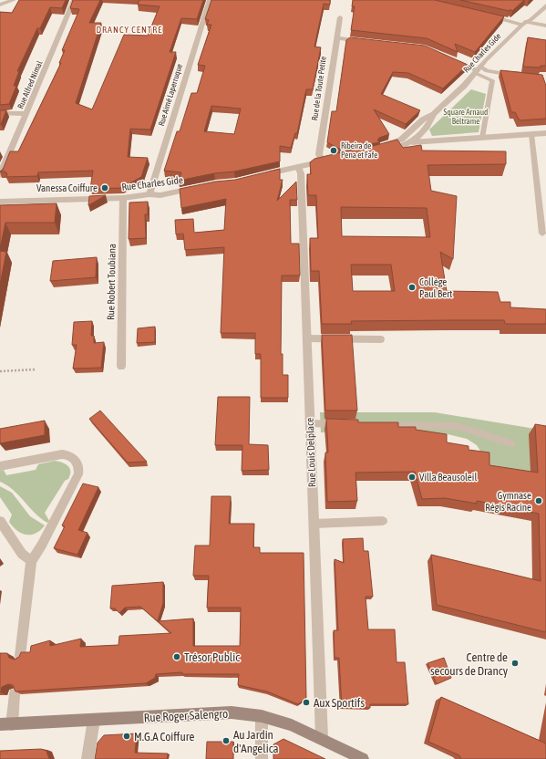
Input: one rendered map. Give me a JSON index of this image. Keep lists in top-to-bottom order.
{
  "streets": {
    "main road": ["Rue Roger Salengro"],
    "street": [
      "Rue Charles Gide",
      "Rue Alfred Nimal",
      "Rue de la Toute Petite",
      "Rue Aimé Laperruque",
      "Rue Robert Toubiana",
      "Rue Louis Delplace"
    ]
  },
  "crossings": [
    ["Rue Charles Gide", "Rue Aimé Laperruque"],
    ["Rue Charles Gide", "Rue Robert Toubiana"],
    ["Rue de la Toute Petite", "Rue Louis Delplace"],
    ["Rue Louis Delplace", "Rue Roger Salengro"]
  ],
  "districts": ["DRANCY CENTRE"],
  "parks": ["Square Arnaud Beltrame"],
  "places": [
    "Ribeira de Pena et Fafe",
    "Vanessa Coiffure",
    "Collège Paul Bert",
    "Villa Beausoleil",
    "Gymnase Régis Racine",
    "Trésor Public",
    "Centre de secours de Drancy",
    "Aux Sportifs",
    "M.G.A Coiffure",
    "Au Jardin d'Angelica"
  ]
}
